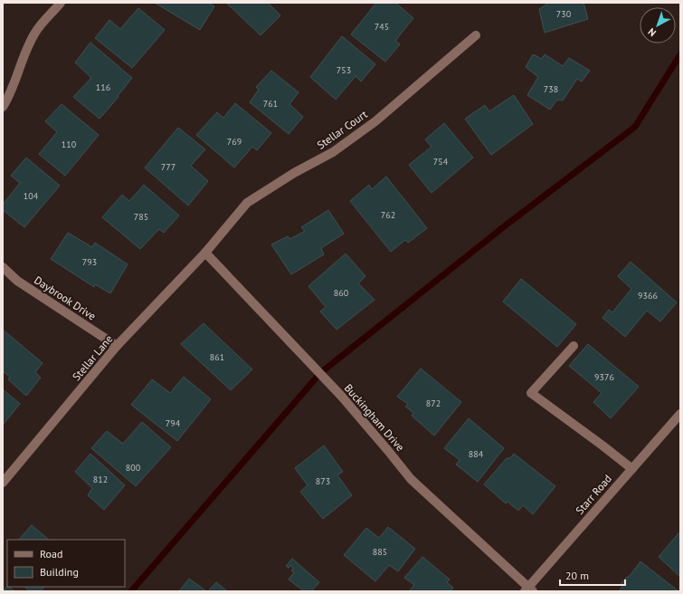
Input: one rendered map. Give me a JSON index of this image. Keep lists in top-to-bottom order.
{
  "streets": {
    "street": [
      "Stellar Court",
      "Daybrook Drive",
      "Stellar Lane",
      "Buckingham Drive",
      "Starr Road"
    ]
  },
  "crossings": [
    ["Stellar Court", "Stellar Lane"],
    ["Stellar Court", "Buckingham Drive"],
    ["Daybrook Drive", "Stellar Lane"],
    ["Stellar Lane", "Buckingham Drive"],
    ["Buckingham Drive", "Starr Road"]
  ],
  "house_numbers": [
    "730",
    "745",
    "753",
    "116",
    "738",
    "761",
    "769",
    "110",
    "754",
    "777",
    "104",
    "762",
    "785",
    "793",
    "860",
    "9366",
    "861",
    "9376",
    "872",
    "794",
    "884",
    "800",
    "812",
    "873",
    "885"
  ],
  "legend": ["Road", "Building"],
  "scale_bar": "20 m",
  "north": "bottom left"
}
